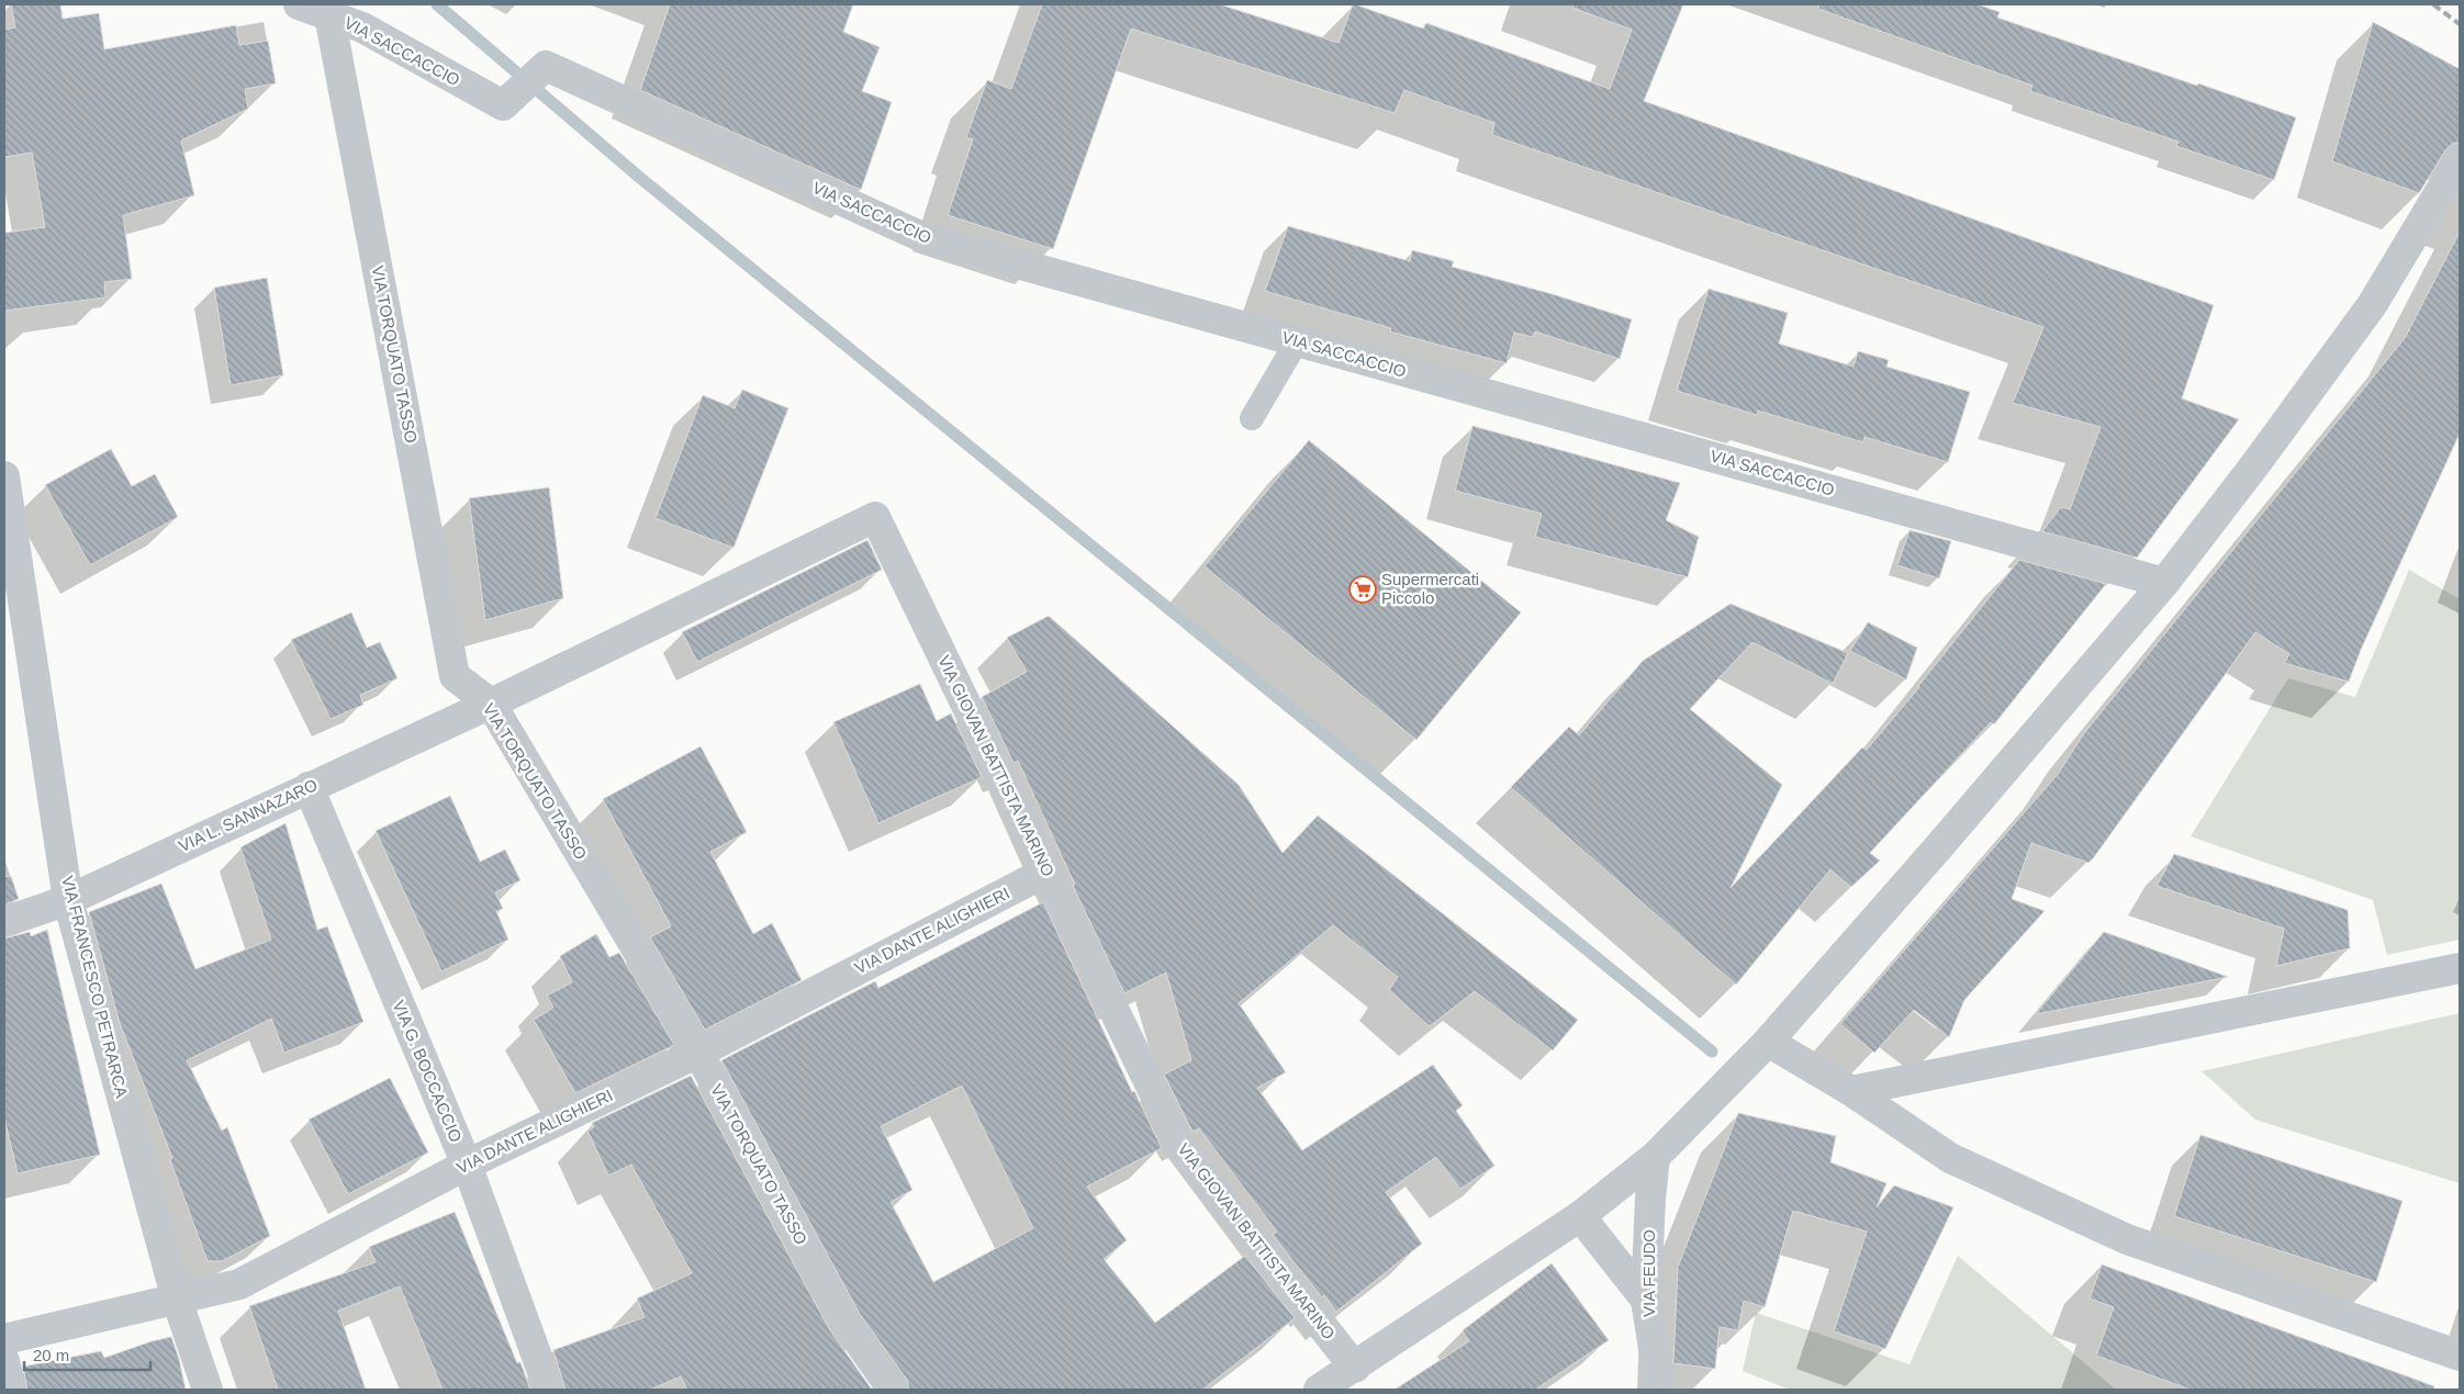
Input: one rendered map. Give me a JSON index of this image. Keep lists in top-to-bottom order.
{
  "streets": {
    "street": [
      "VIA SACCACCIO",
      "VIA TORQUATO TASSO",
      "VIA GIOVAN BATTISTA MARINO",
      "VIA L. SANNAZARO",
      "VIA DANTE ALIGHIERI",
      "VIA FRANCESCO PETRARCA",
      "VIA G. BOCCACCIO",
      "VIA FEUDO"
    ]
  },
  "crossings": [
    ["VIA SACCACCIO", "VIA TORQUATO TASSO"],
    ["VIA TORQUATO TASSO", "VIA GIOVAN BATTISTA MARINO"],
    ["VIA TORQUATO TASSO", "VIA L. SANNAZARO"],
    ["VIA TORQUATO TASSO", "VIA DANTE ALIGHIERI"],
    ["VIA GIOVAN BATTISTA MARINO", "VIA L. SANNAZARO"],
    ["VIA GIOVAN BATTISTA MARINO", "VIA DANTE ALIGHIERI"],
    ["VIA L. SANNAZARO", "VIA FRANCESCO PETRARCA"],
    ["VIA L. SANNAZARO", "VIA G. BOCCACCIO"],
    ["VIA DANTE ALIGHIERI", "VIA FRANCESCO PETRARCA"],
    ["VIA DANTE ALIGHIERI", "VIA G. BOCCACCIO"]
  ],
  "places": {
    "supermarket": ["Supermercati Piccolo"]
  },
  "scale_bar": "20 m"
}
